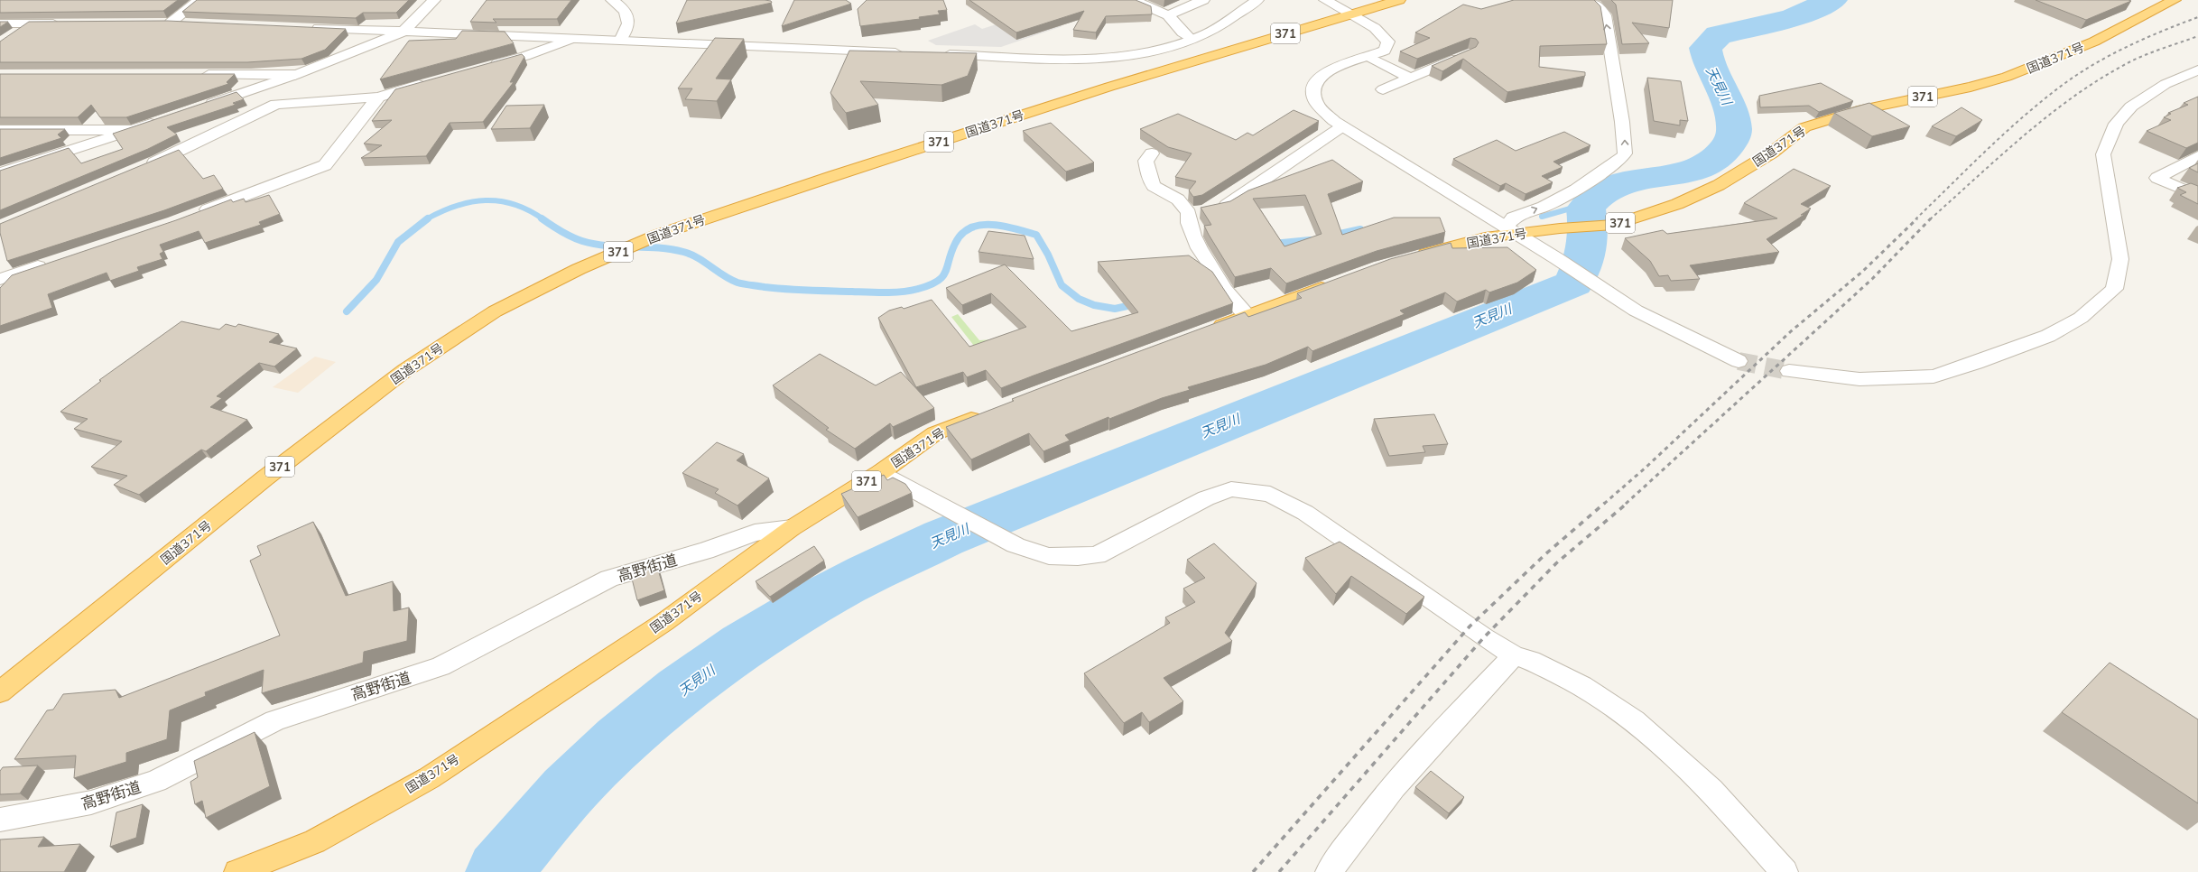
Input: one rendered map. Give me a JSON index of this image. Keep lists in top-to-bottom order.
{
  "streets": {
    "highway": ["371", "国道371号"],
    "street": ["高野街道"]
  },
  "crossings": [
    ["国道371号", "高野街道"]
  ],
  "water": ["天見川"]
}
